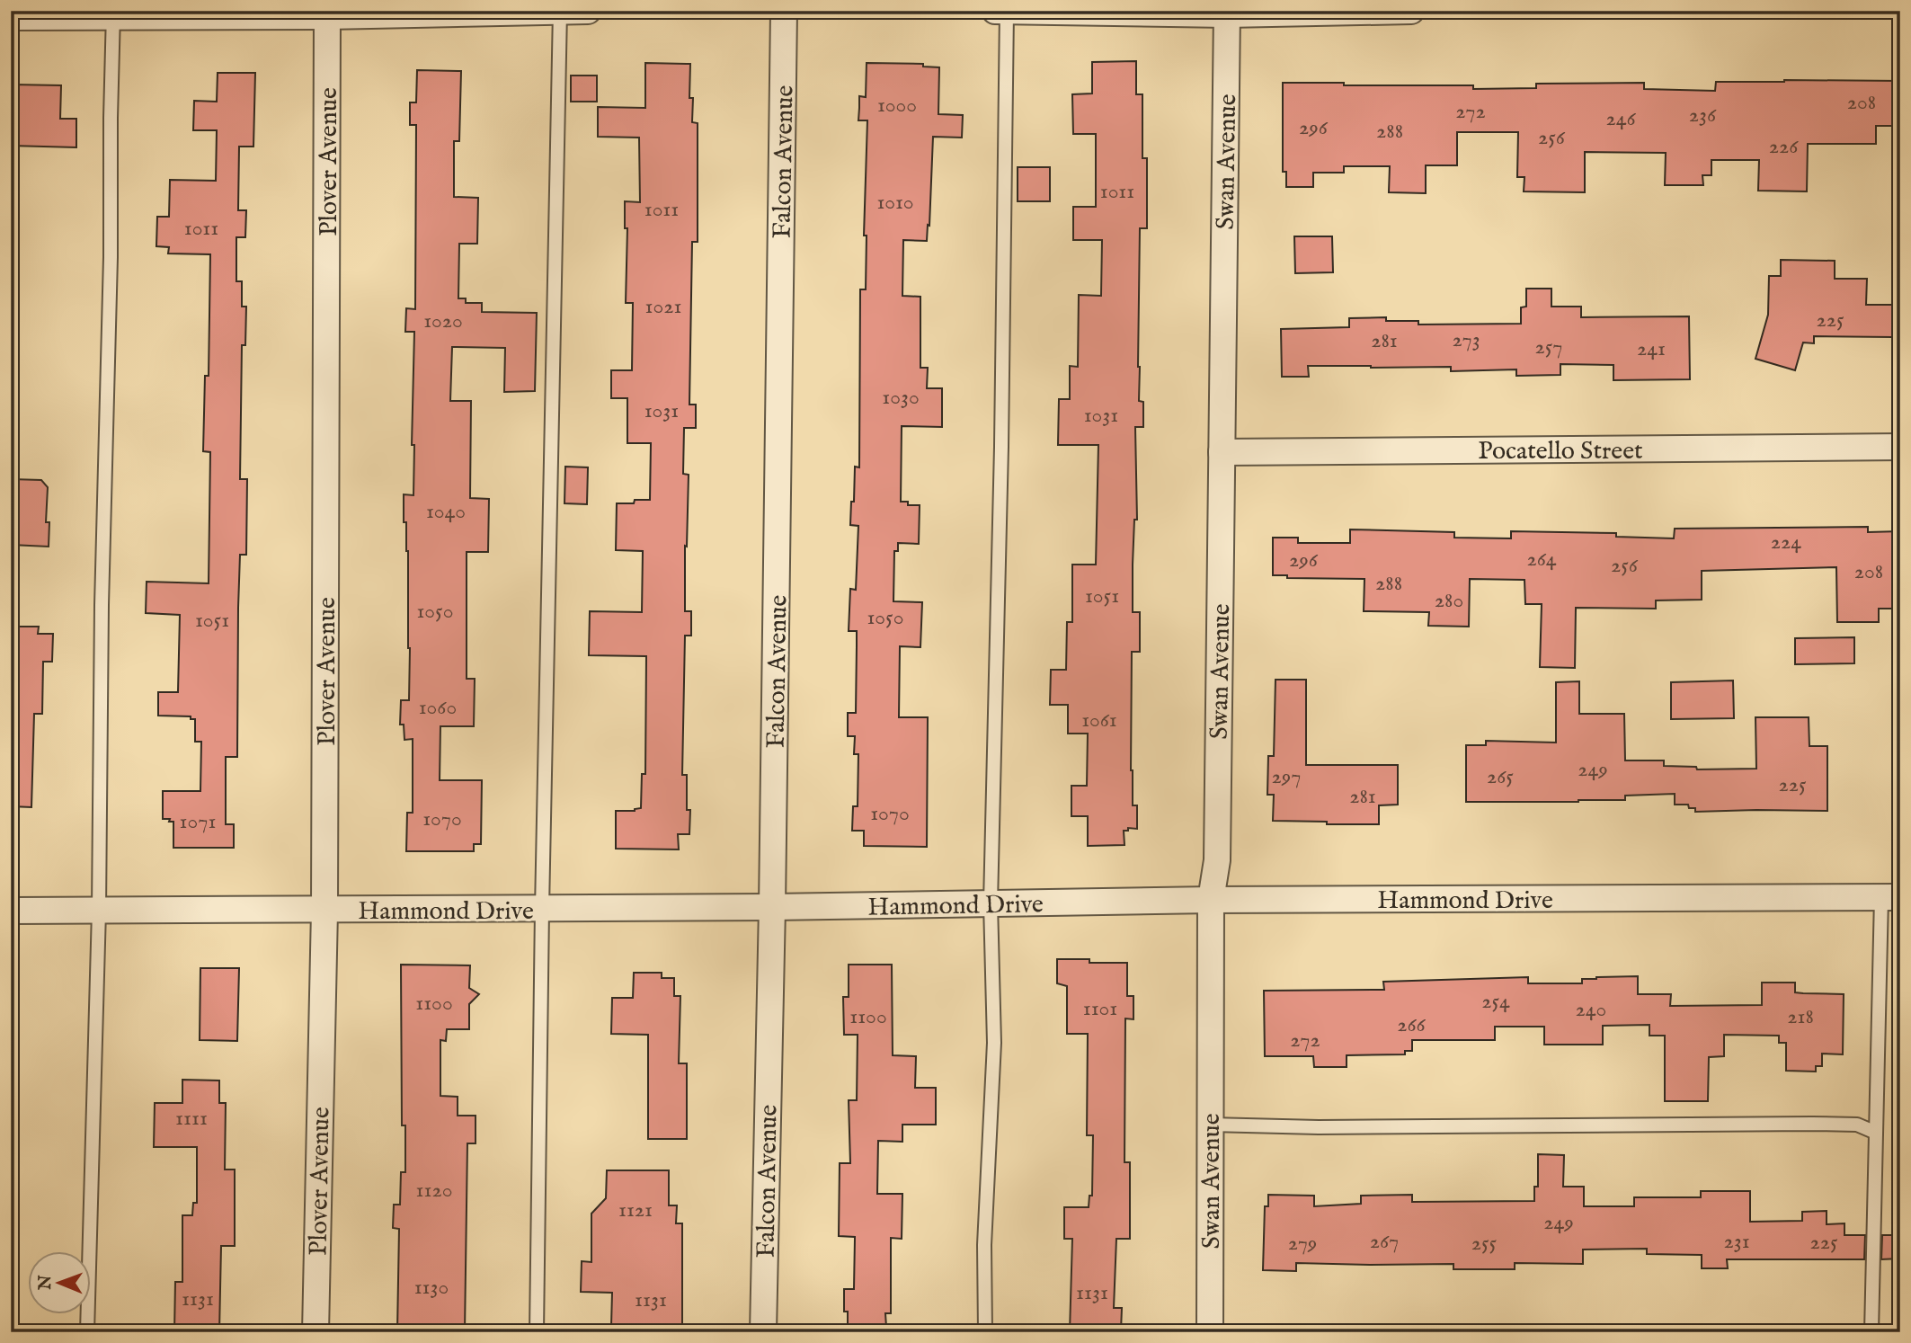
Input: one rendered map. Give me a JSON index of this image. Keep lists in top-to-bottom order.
{
  "streets": {
    "street": [
      "Plover Avenue",
      "Falcon Avenue",
      "Swan Avenue",
      "Pocatello Street",
      "Hammond Drive"
    ]
  },
  "crossings": [
    ["Plover Avenue", "Hammond Drive"],
    ["Falcon Avenue", "Hammond Drive"],
    ["Swan Avenue", "Pocatello Street"],
    ["Swan Avenue", "Hammond Drive"]
  ],
  "house_numbers": [
    "208",
    "1000",
    "272",
    "236",
    "246",
    "296",
    "288",
    "256",
    "226",
    "1011",
    "1010",
    "1011",
    "1011",
    "1021",
    "225",
    "1020",
    "273",
    "281",
    "257",
    "241",
    "1030",
    "1031",
    "1031",
    "1040",
    "224",
    "264",
    "296",
    "256",
    "208",
    "288",
    "1051",
    "280",
    "1050",
    "1050",
    "1051",
    "1060",
    "1061",
    "249",
    "297",
    "265",
    "225",
    "281",
    "1070",
    "1070",
    "1071",
    "254",
    "1100",
    "1101",
    "240",
    "1100",
    "218",
    "266",
    "272",
    "1111",
    "1120",
    "1121",
    "249",
    "267",
    "231",
    "225",
    "279",
    "255",
    "1130",
    "1131",
    "1131",
    "1131"
  ],
  "north": "left"
}
